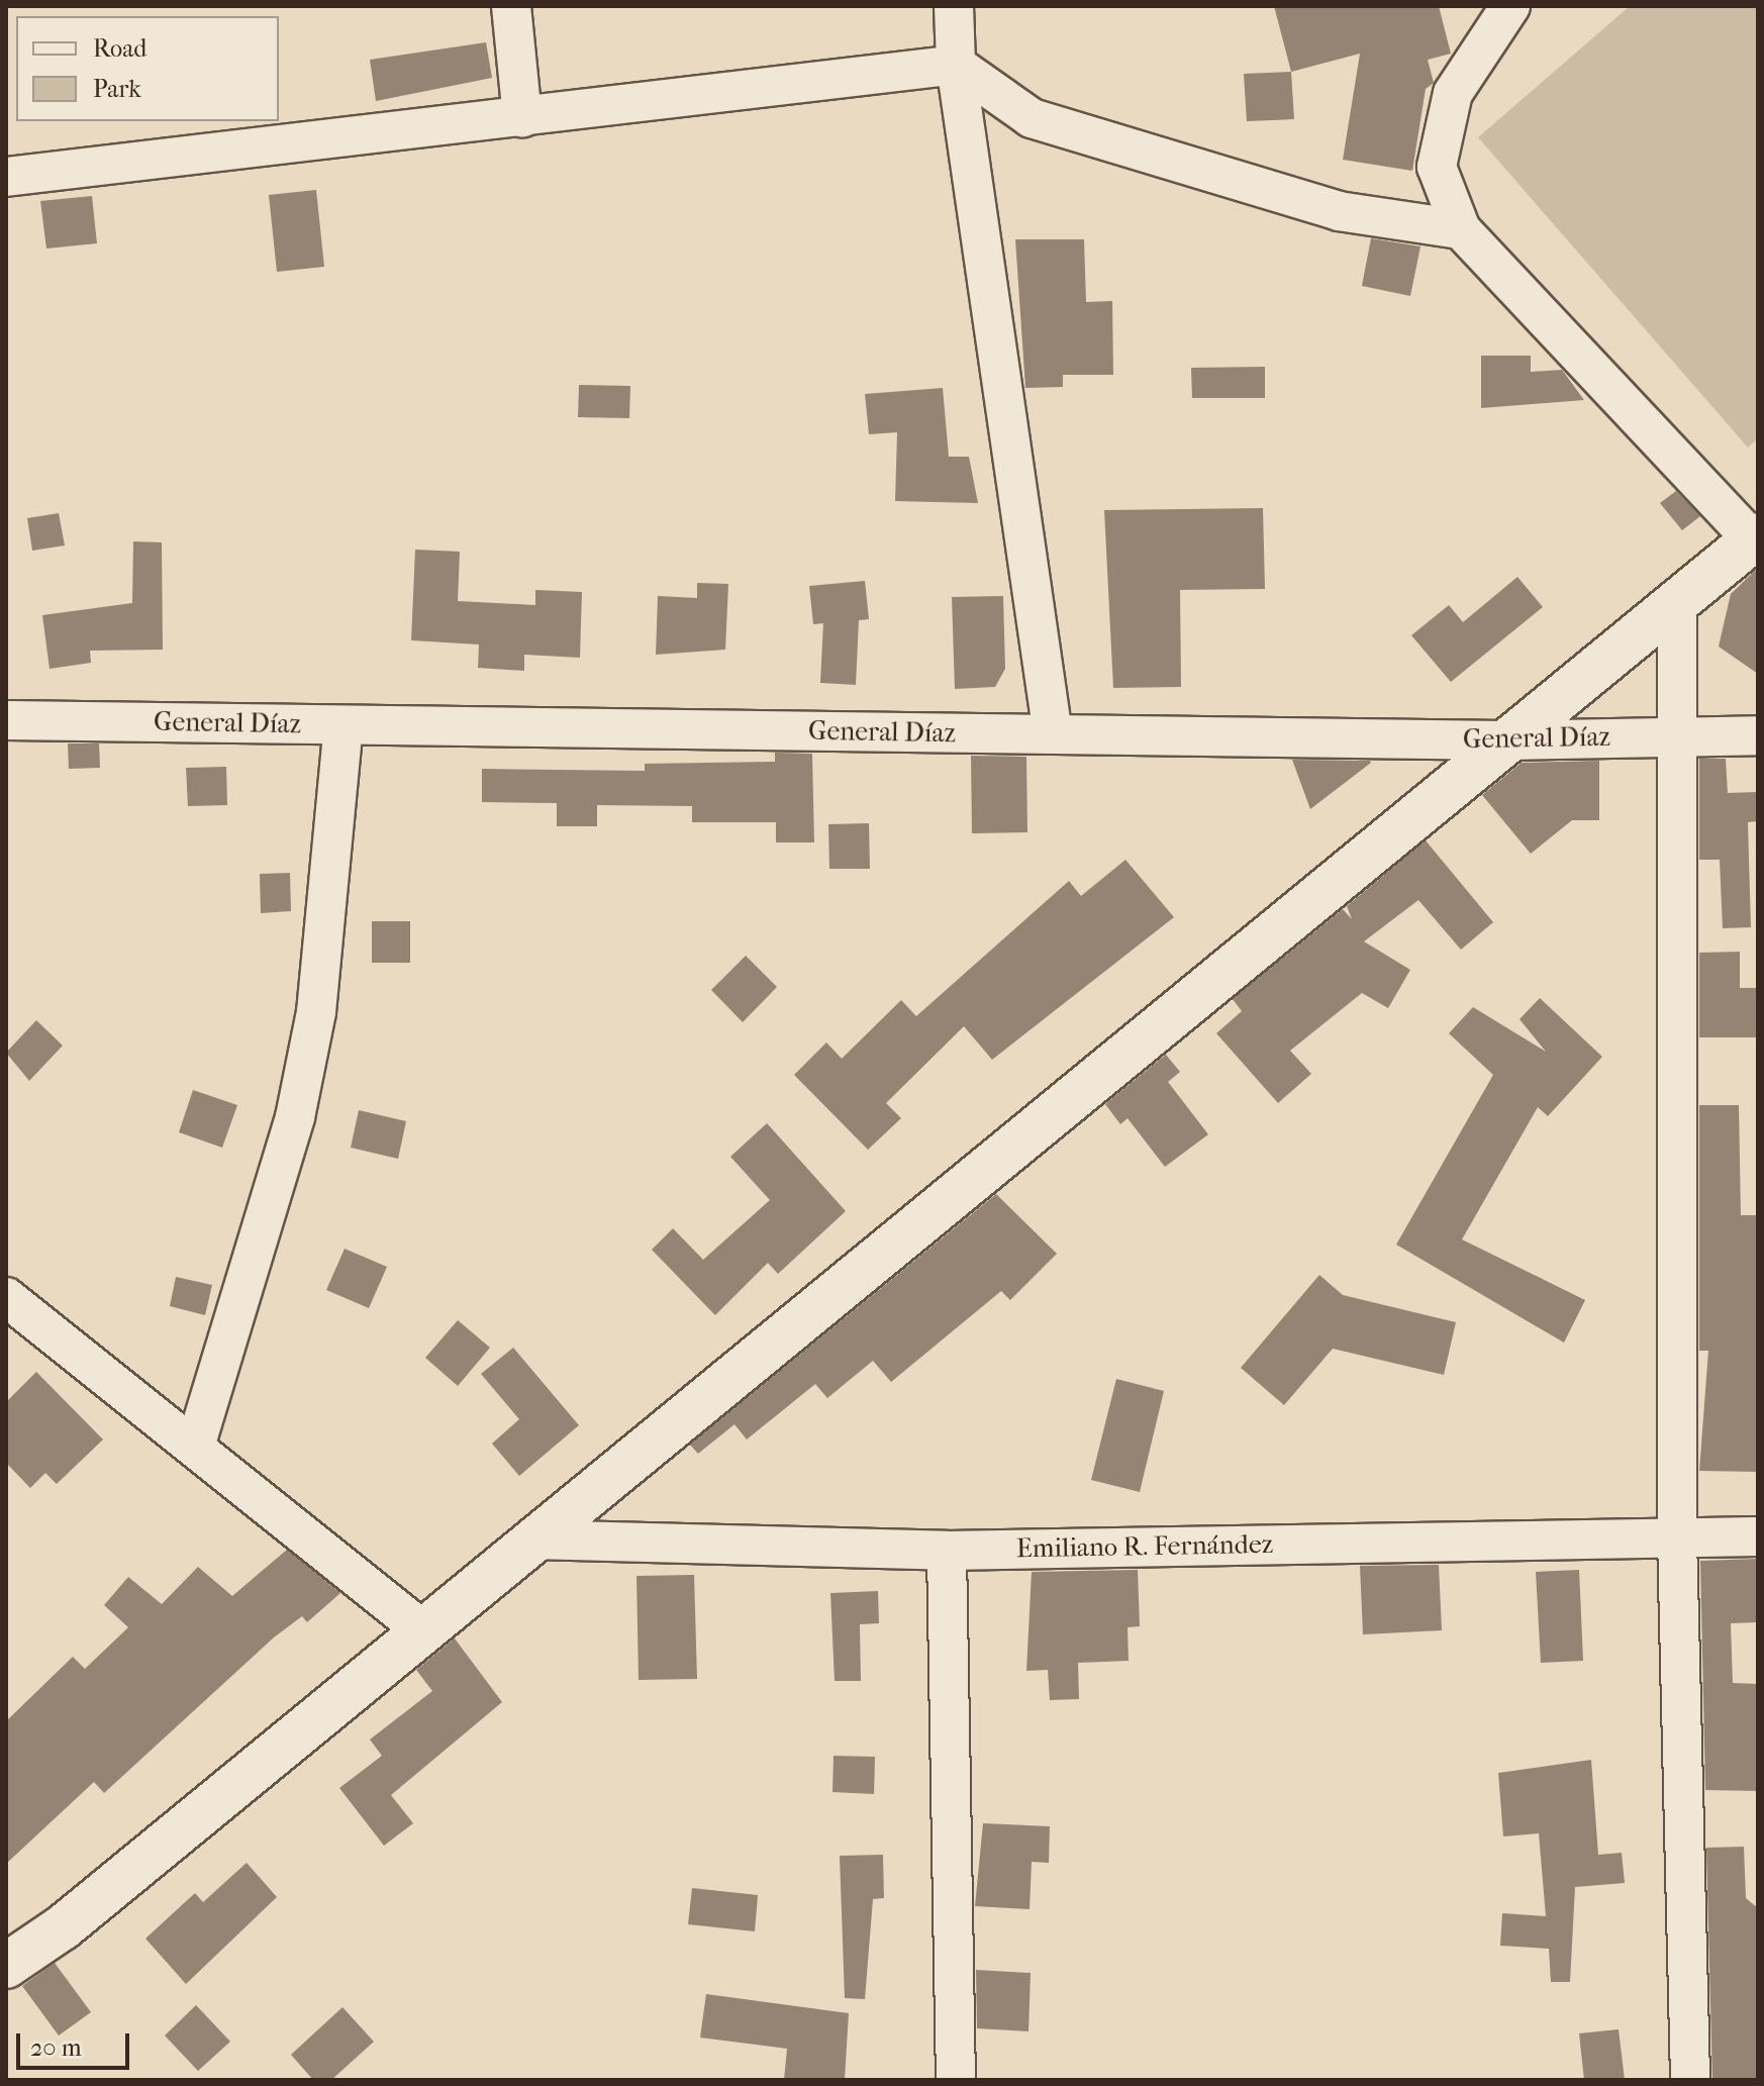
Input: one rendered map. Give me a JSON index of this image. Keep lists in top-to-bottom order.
{
  "streets": {
    "street": ["General Díaz", "Emiliano R. Fernández"]
  },
  "legend": ["Road", "Park"],
  "scale_bar": "20 m"
}
